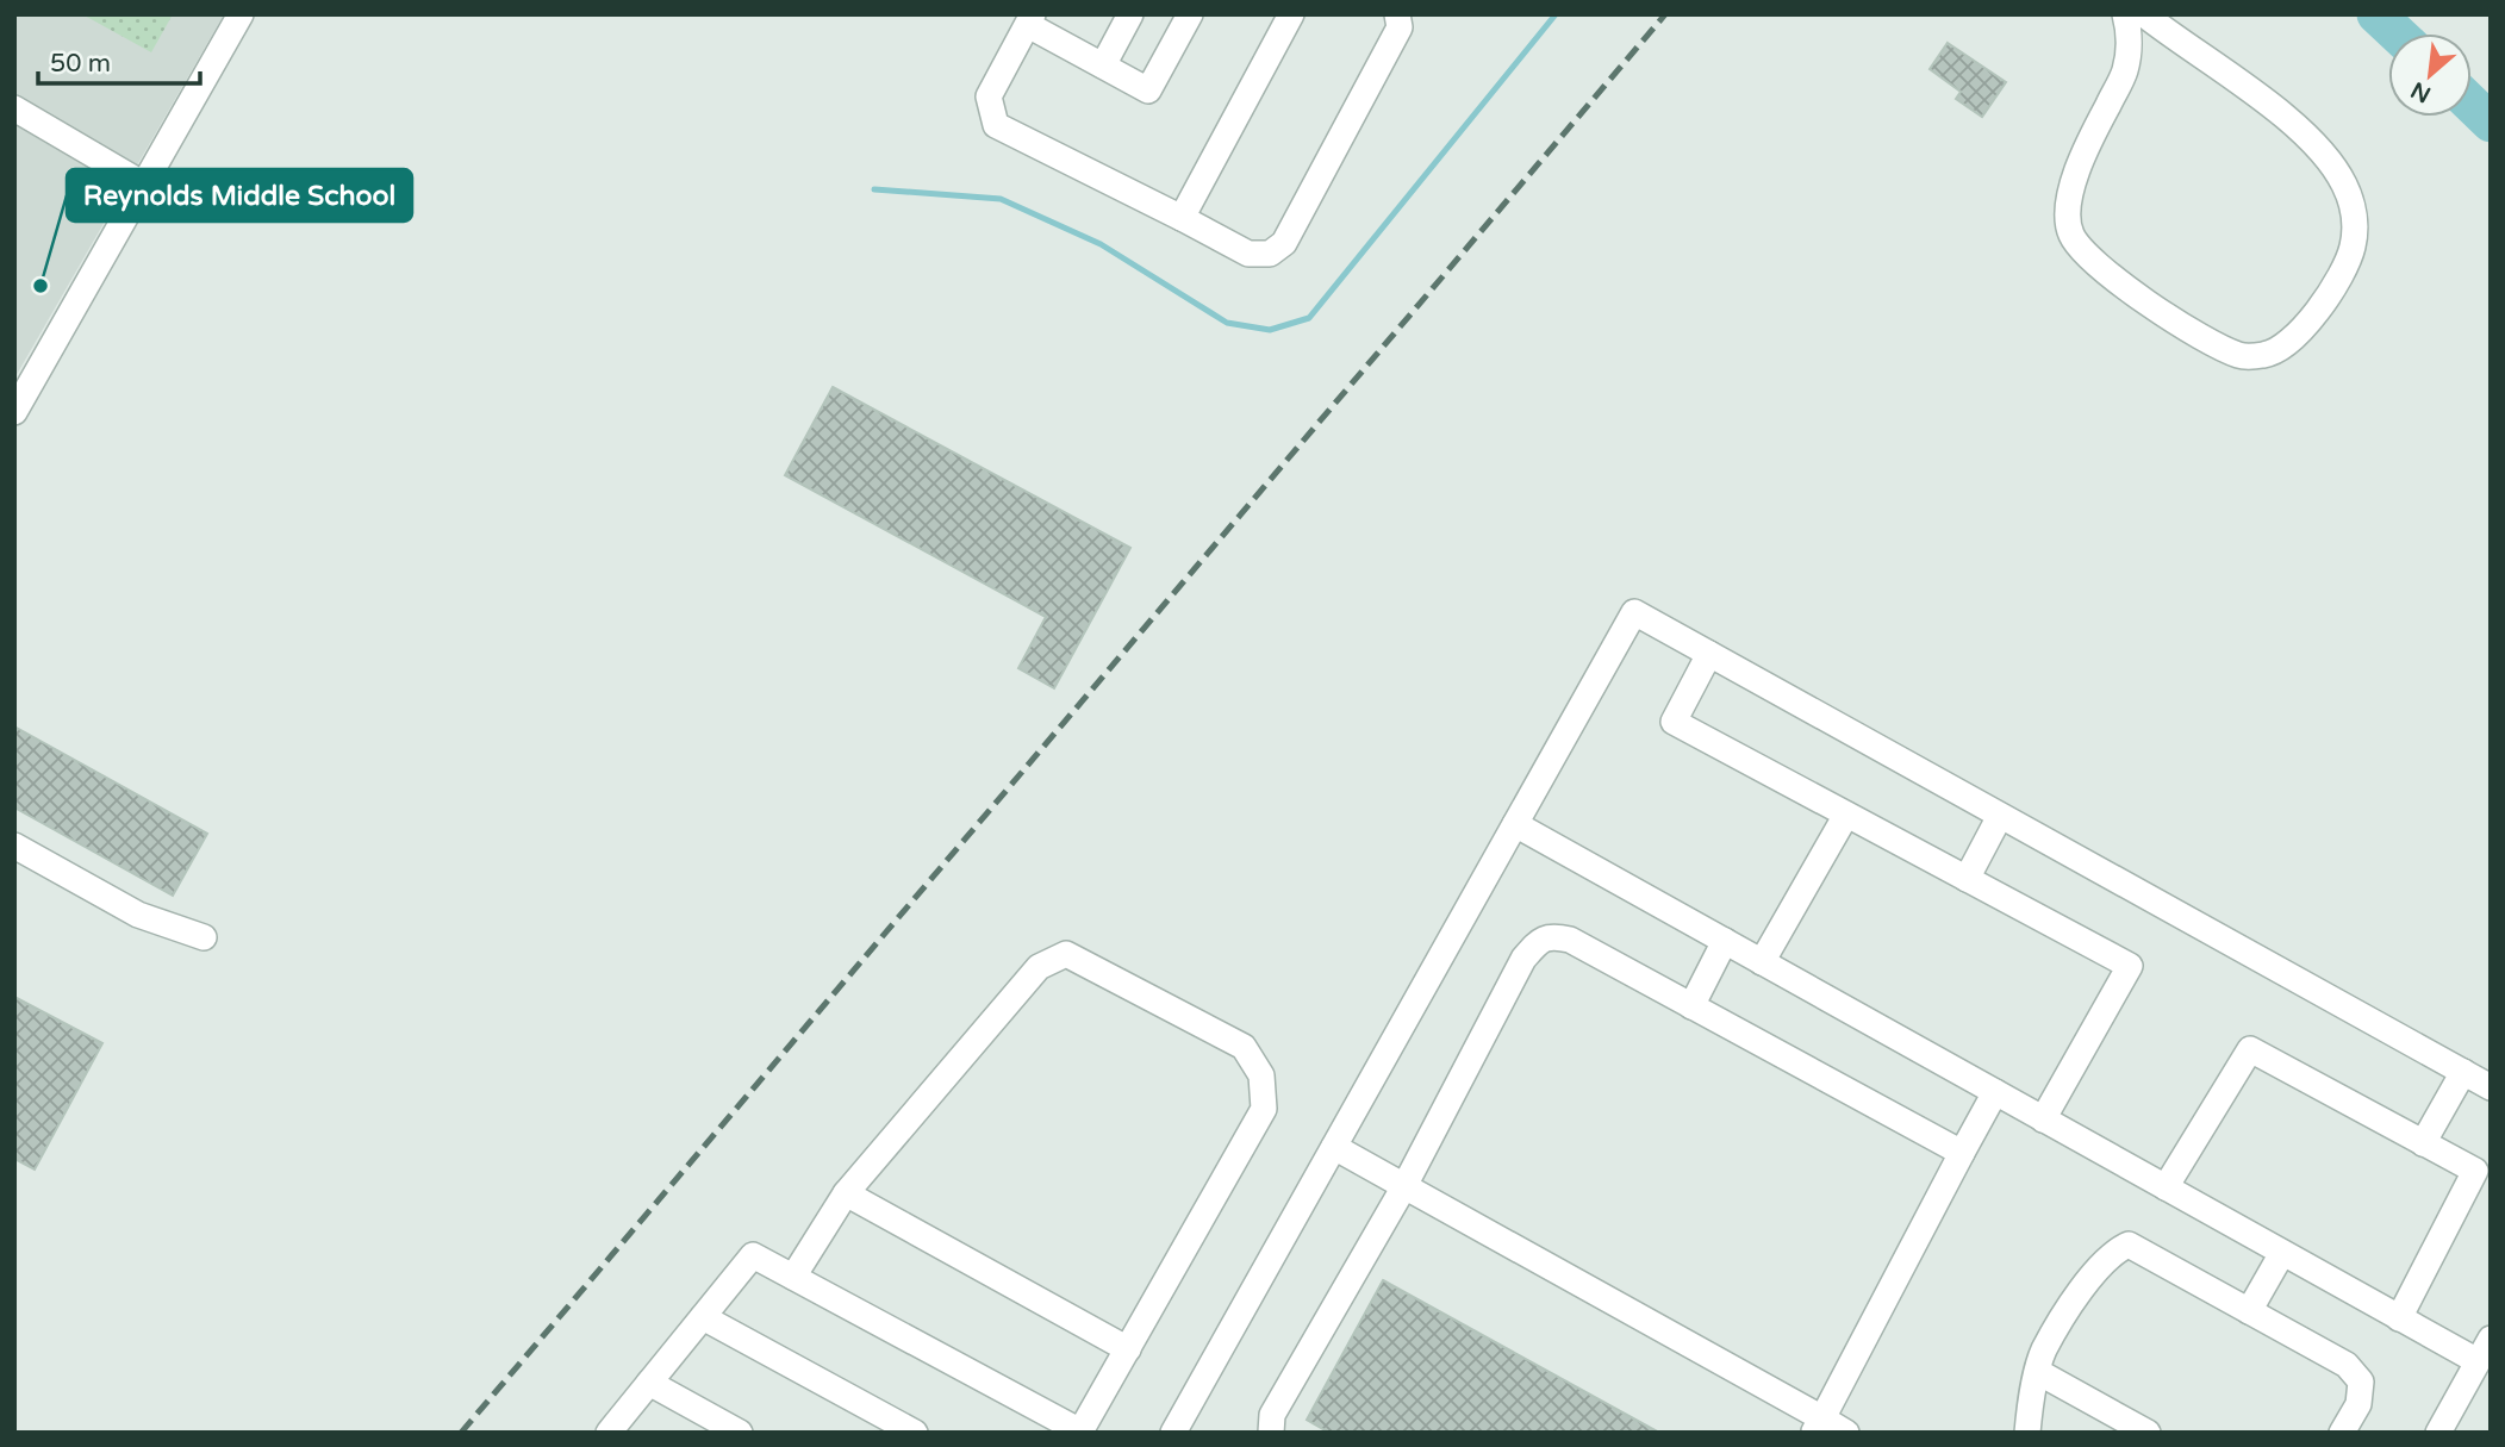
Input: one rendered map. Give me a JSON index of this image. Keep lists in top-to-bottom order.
{
  "places": ["Reynolds Middle School"],
  "scale_bar": "50 m",
  "north": "bottom left"
}
